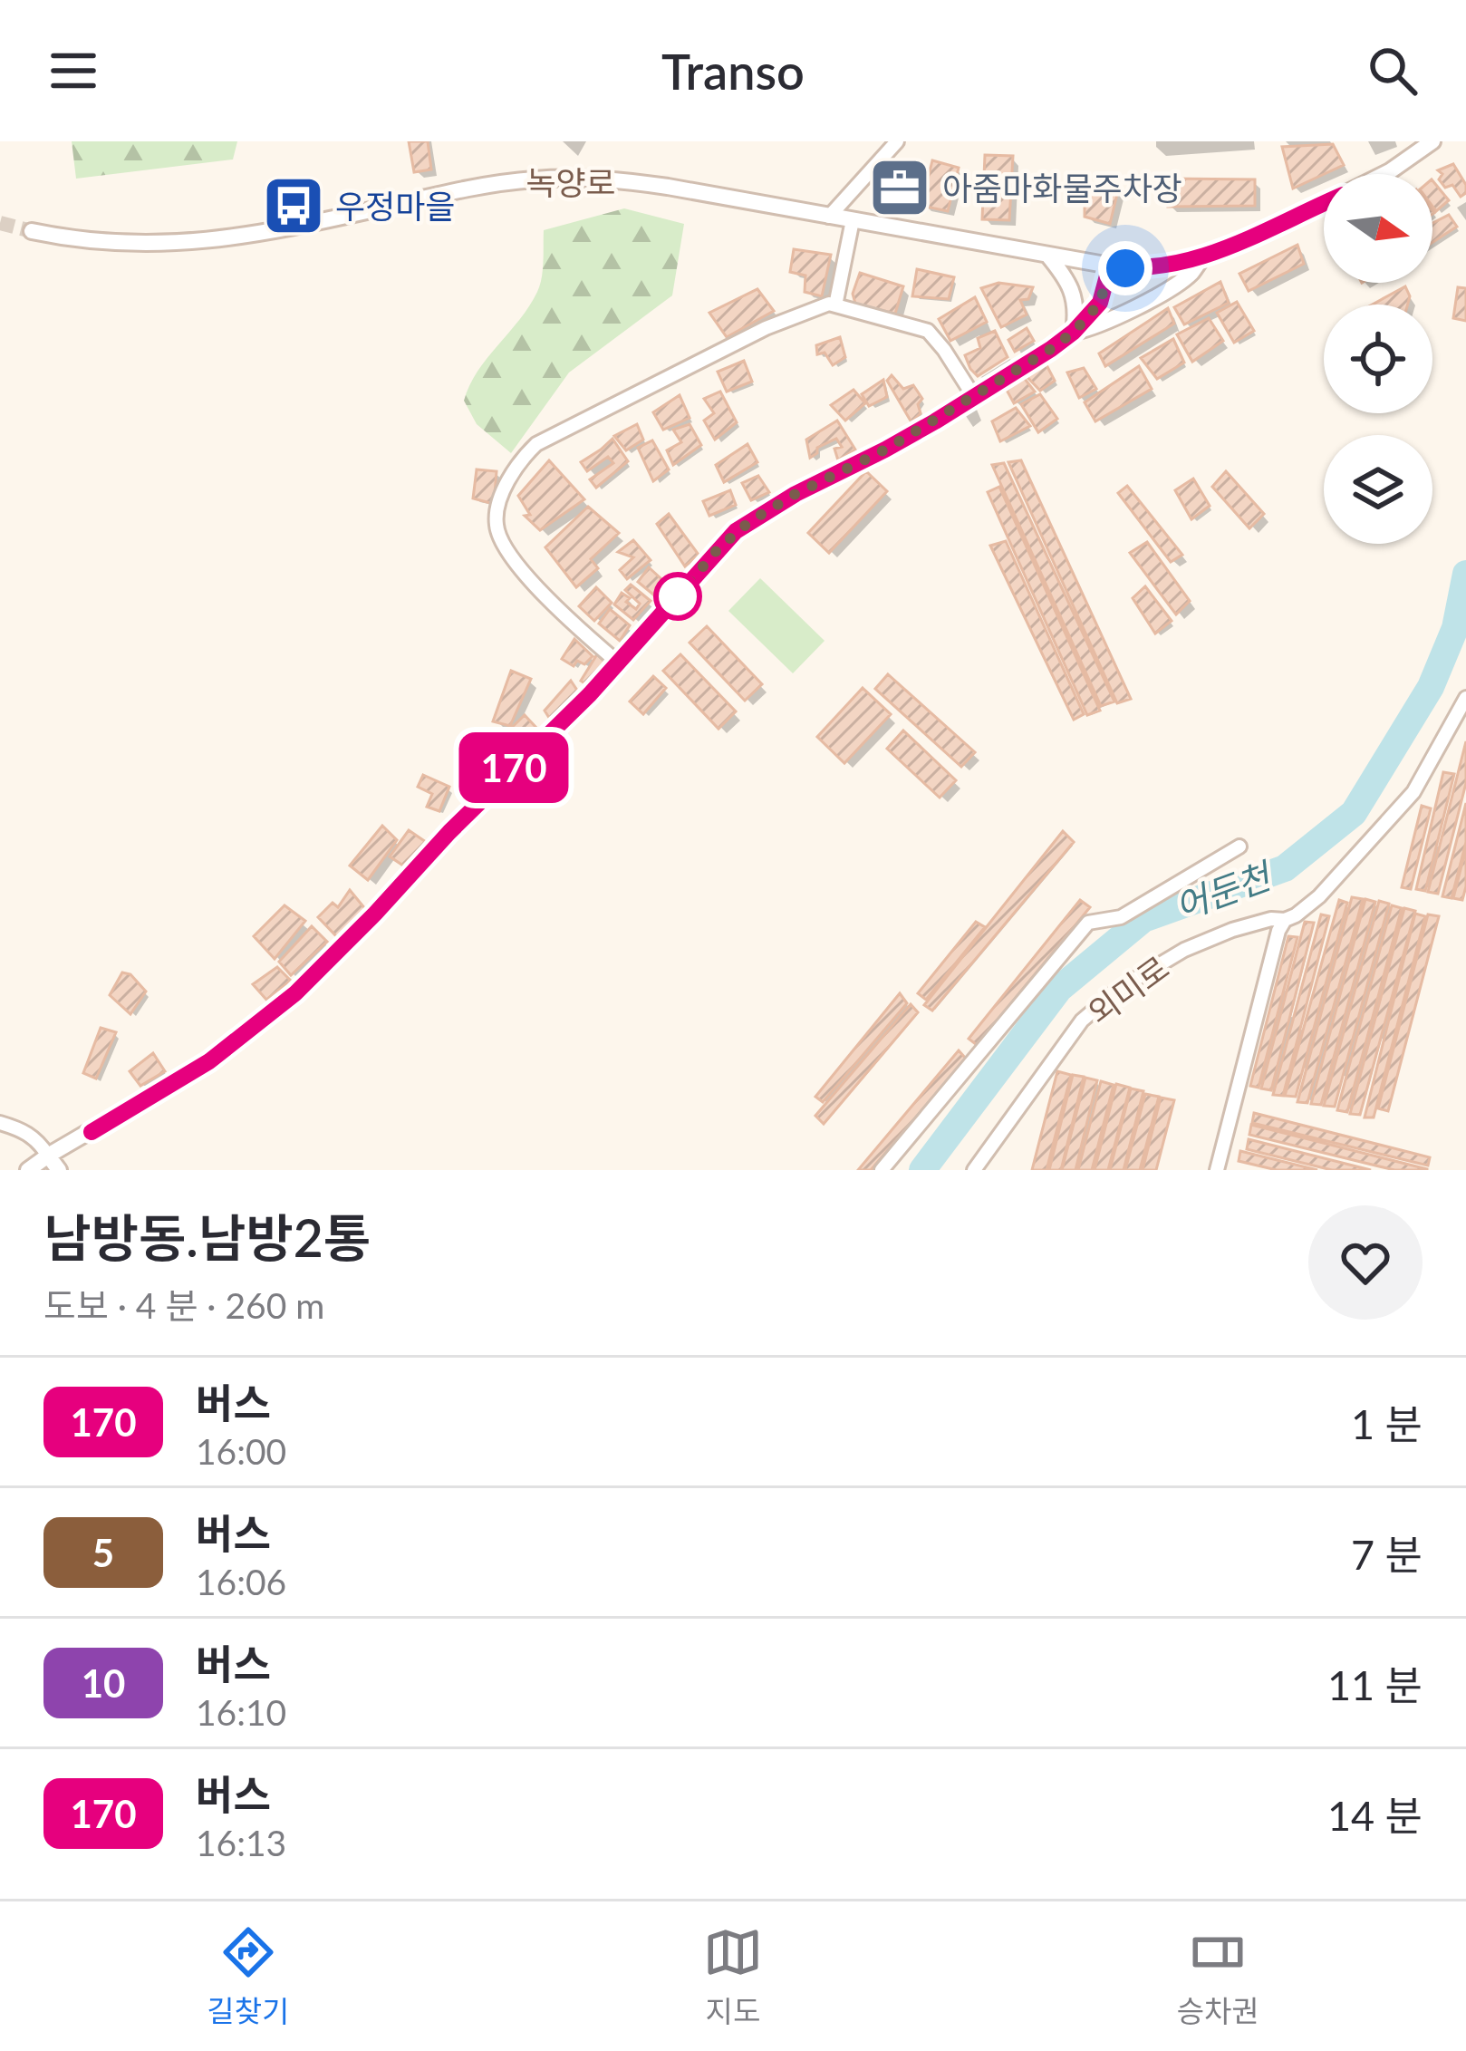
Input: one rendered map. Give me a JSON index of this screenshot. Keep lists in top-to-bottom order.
{
  "streets": {
    "street": ["녹양로", "외미로"]
  },
  "water": ["어둔천"],
  "places": {
    "office": ["아줌마화물주차장"],
    "bus stop": ["우정마을"]
  },
  "lines": ["bus line 170"],
  "north": "right",
  "page": {
    "header": "Transo",
    "on_map": "170",
    "heading": ["남방동.남방2통", "도보 · 4 분 · 260 m"],
    "list": [
      {
        "mark": "170",
        "name": "버스",
        "note": "16:00",
        "value": "1 분"
      },
      {
        "mark": "5",
        "name": "버스",
        "note": "16:06",
        "value": "7 분"
      },
      {
        "mark": "10",
        "name": "버스",
        "note": "16:10",
        "value": "11 분"
      },
      {
        "mark": "170",
        "name": "버스",
        "note": "16:13",
        "value": "14 분"
      }
    ],
    "tabs": ["길찾기", "지도", "승차권"]
  }
}
